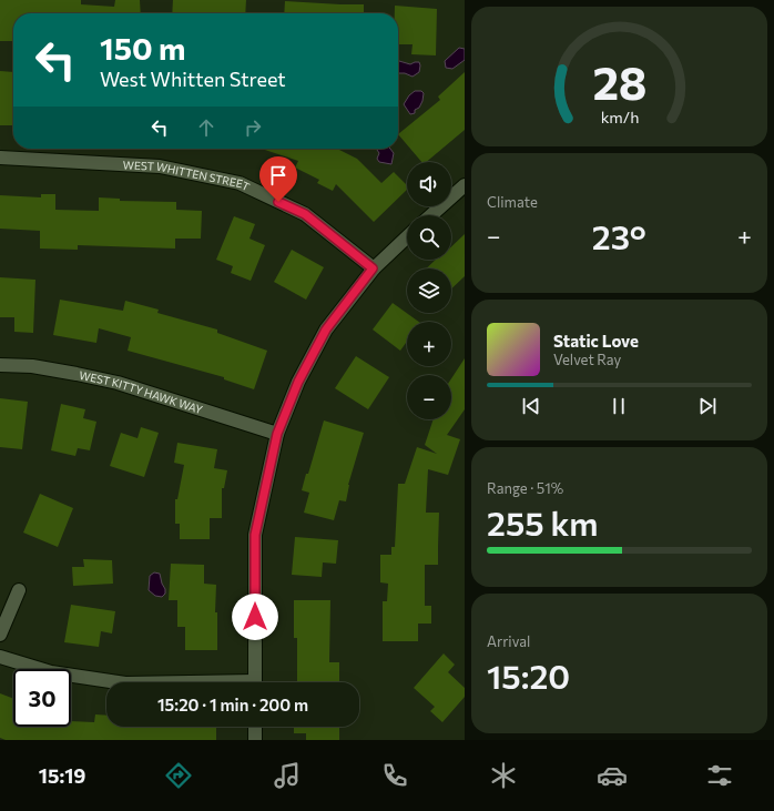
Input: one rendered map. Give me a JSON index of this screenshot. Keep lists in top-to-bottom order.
{
  "streets": {
    "street": ["WEST WHITTEN STREET", "WEST KITTY HAWK WAY"]
  },
  "page": {
    "turn": ["150 m", "West Whitten Street"],
    "tile": [
      "Climate",
      ["Range · 51%", "255 km"],
      ["Arrival", "15:20"]
    ],
    "map_buttons": ["+", "−"],
    "heat": ["−", "23°", "+"],
    "song": ["Static Love", "Velvet Ray"],
    "limit": "30",
    "trip": "15:20 · 1 min · 200 m",
    "tabs": "15:19",
    "gauge": ["28", "km/h"]
  }
}
